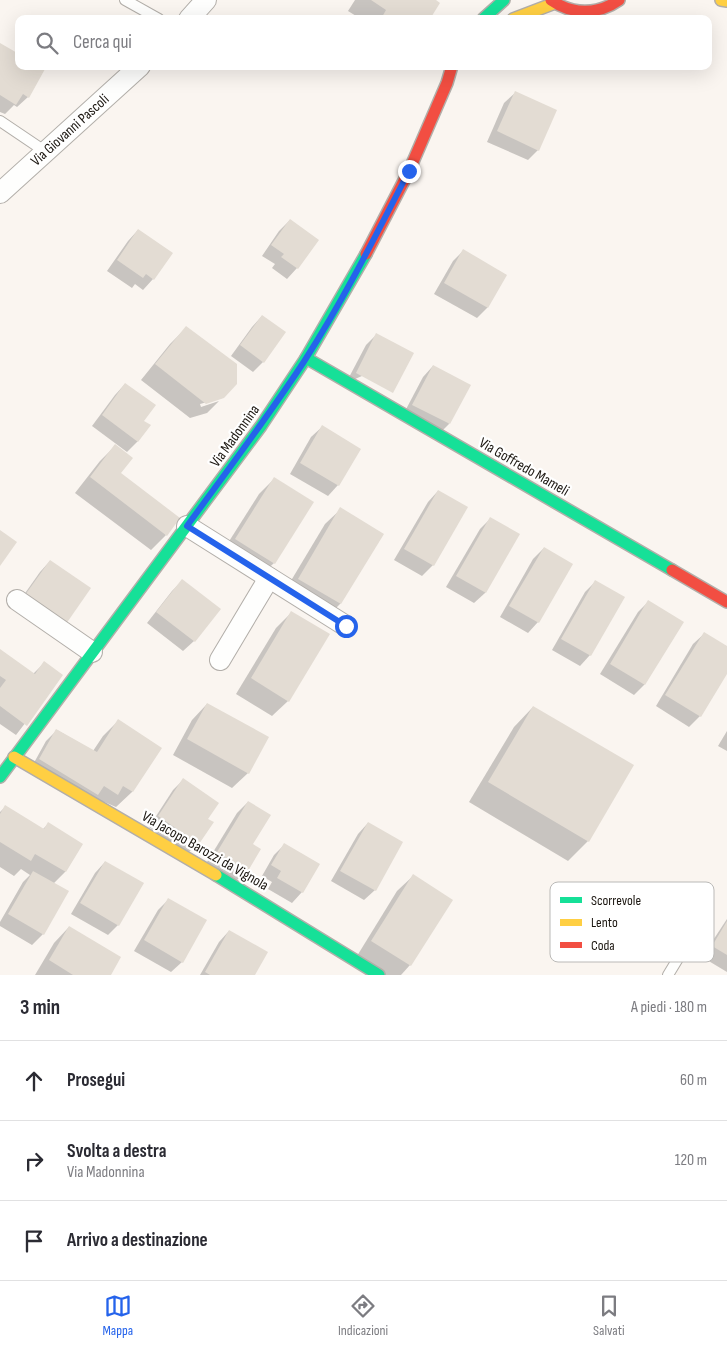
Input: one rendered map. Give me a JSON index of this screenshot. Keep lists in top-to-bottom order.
{
  "streets": {
    "street": [
      "Via Giovanni Pascoli",
      "Via Madonnina",
      "Via Goffredo Mameli",
      "Via Jacopo Barozzi da Vignola"
    ]
  },
  "crossings": [
    ["Via Madonnina", "Via Goffredo Mameli"],
    ["Via Madonnina", "Via Jacopo Barozzi da Vignola"]
  ],
  "legend": ["Scorrevole", "Lento", "Coda"],
  "page": {
    "search": "Cerca qui",
    "heading": ["3 min", "A piedi · 180 m"],
    "list": [
      ["Prosegui", "60 m"],
      ["Svolta a destra", "Via Madonnina", "120 m"],
      "Arrivo a destinazione"
    ],
    "nav": ["Mappa", "Indicazioni", "Salvati"]
  }
}
